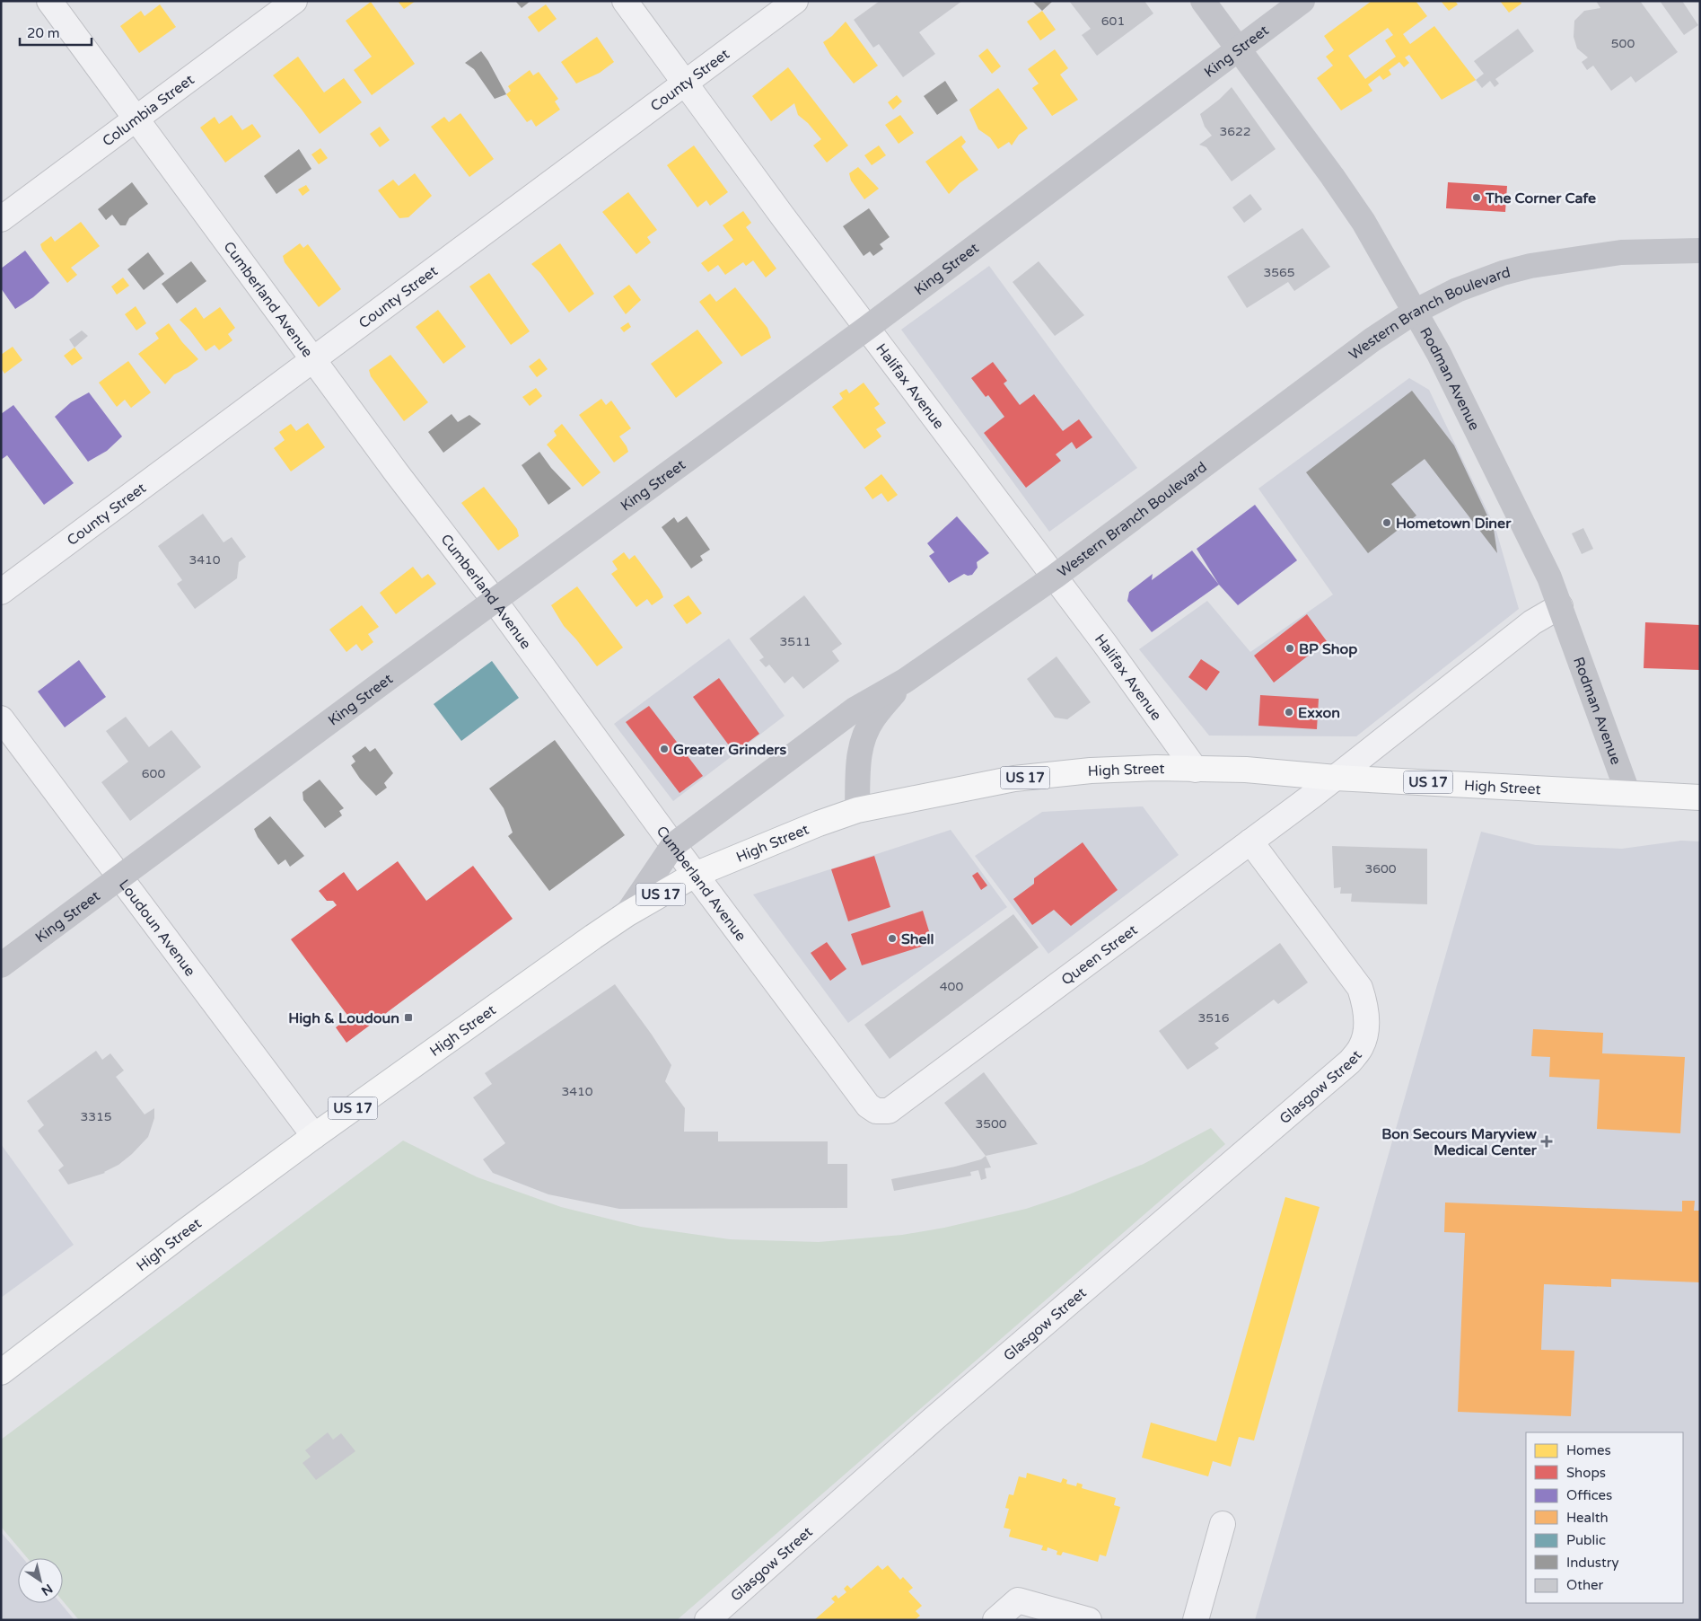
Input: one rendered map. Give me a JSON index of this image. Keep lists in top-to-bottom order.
{
  "streets": {
    "main road": ["High Street", "US 17"],
    "street": [
      "King Street",
      "County Street",
      "Columbia Street",
      "Cumberland Avenue",
      "Western Branch Boulevard",
      "Rodman Avenue",
      "Halifax Avenue",
      "Loudoun Avenue",
      "Queen Street",
      "Glasgow Street"
    ]
  },
  "crossings": [
    ["King Street", "Cumberland Avenue"],
    ["King Street", "Rodman Avenue"],
    ["King Street", "Halifax Avenue"],
    ["King Street", "Loudoun Avenue"],
    ["County Street", "Cumberland Avenue"],
    ["County Street", "Halifax Avenue"],
    ["Columbia Street", "Cumberland Avenue"],
    ["Cumberland Avenue", "Western Branch Boulevard"],
    ["Cumberland Avenue", "High Street"],
    ["Cumberland Avenue", "Queen Street"],
    ["Western Branch Boulevard", "Rodman Avenue"],
    ["Western Branch Boulevard", "Halifax Avenue"],
    ["Western Branch Boulevard", "High Street"],
    ["Rodman Avenue", "High Street"],
    ["Rodman Avenue", "Queen Street"],
    ["Halifax Avenue", "High Street"],
    ["High Street", "Loudoun Avenue"],
    ["High Street", "Queen Street"],
    ["Queen Street", "Glasgow Street"]
  ],
  "places": {
    "other": [
      "The Corner Cafe",
      "Hometown Diner",
      "BP Shop",
      "Exxon",
      "Greater Grinders",
      "Shell"
    ],
    "transit": ["High & Loudoun"],
    "health": ["Bon Secours Maryview Medical Center"]
  },
  "house_numbers": [
    "601",
    "500",
    "3622",
    "3565",
    "3410",
    "3511",
    "600",
    "3600",
    "400",
    "3516",
    "3410",
    "3315",
    "3500"
  ],
  "legend": [
    "Homes",
    "Shops",
    "Offices",
    "Health",
    "Public",
    "Industry",
    "Other"
  ],
  "scale_bar": "20 m",
  "north": "bottom right"
}
